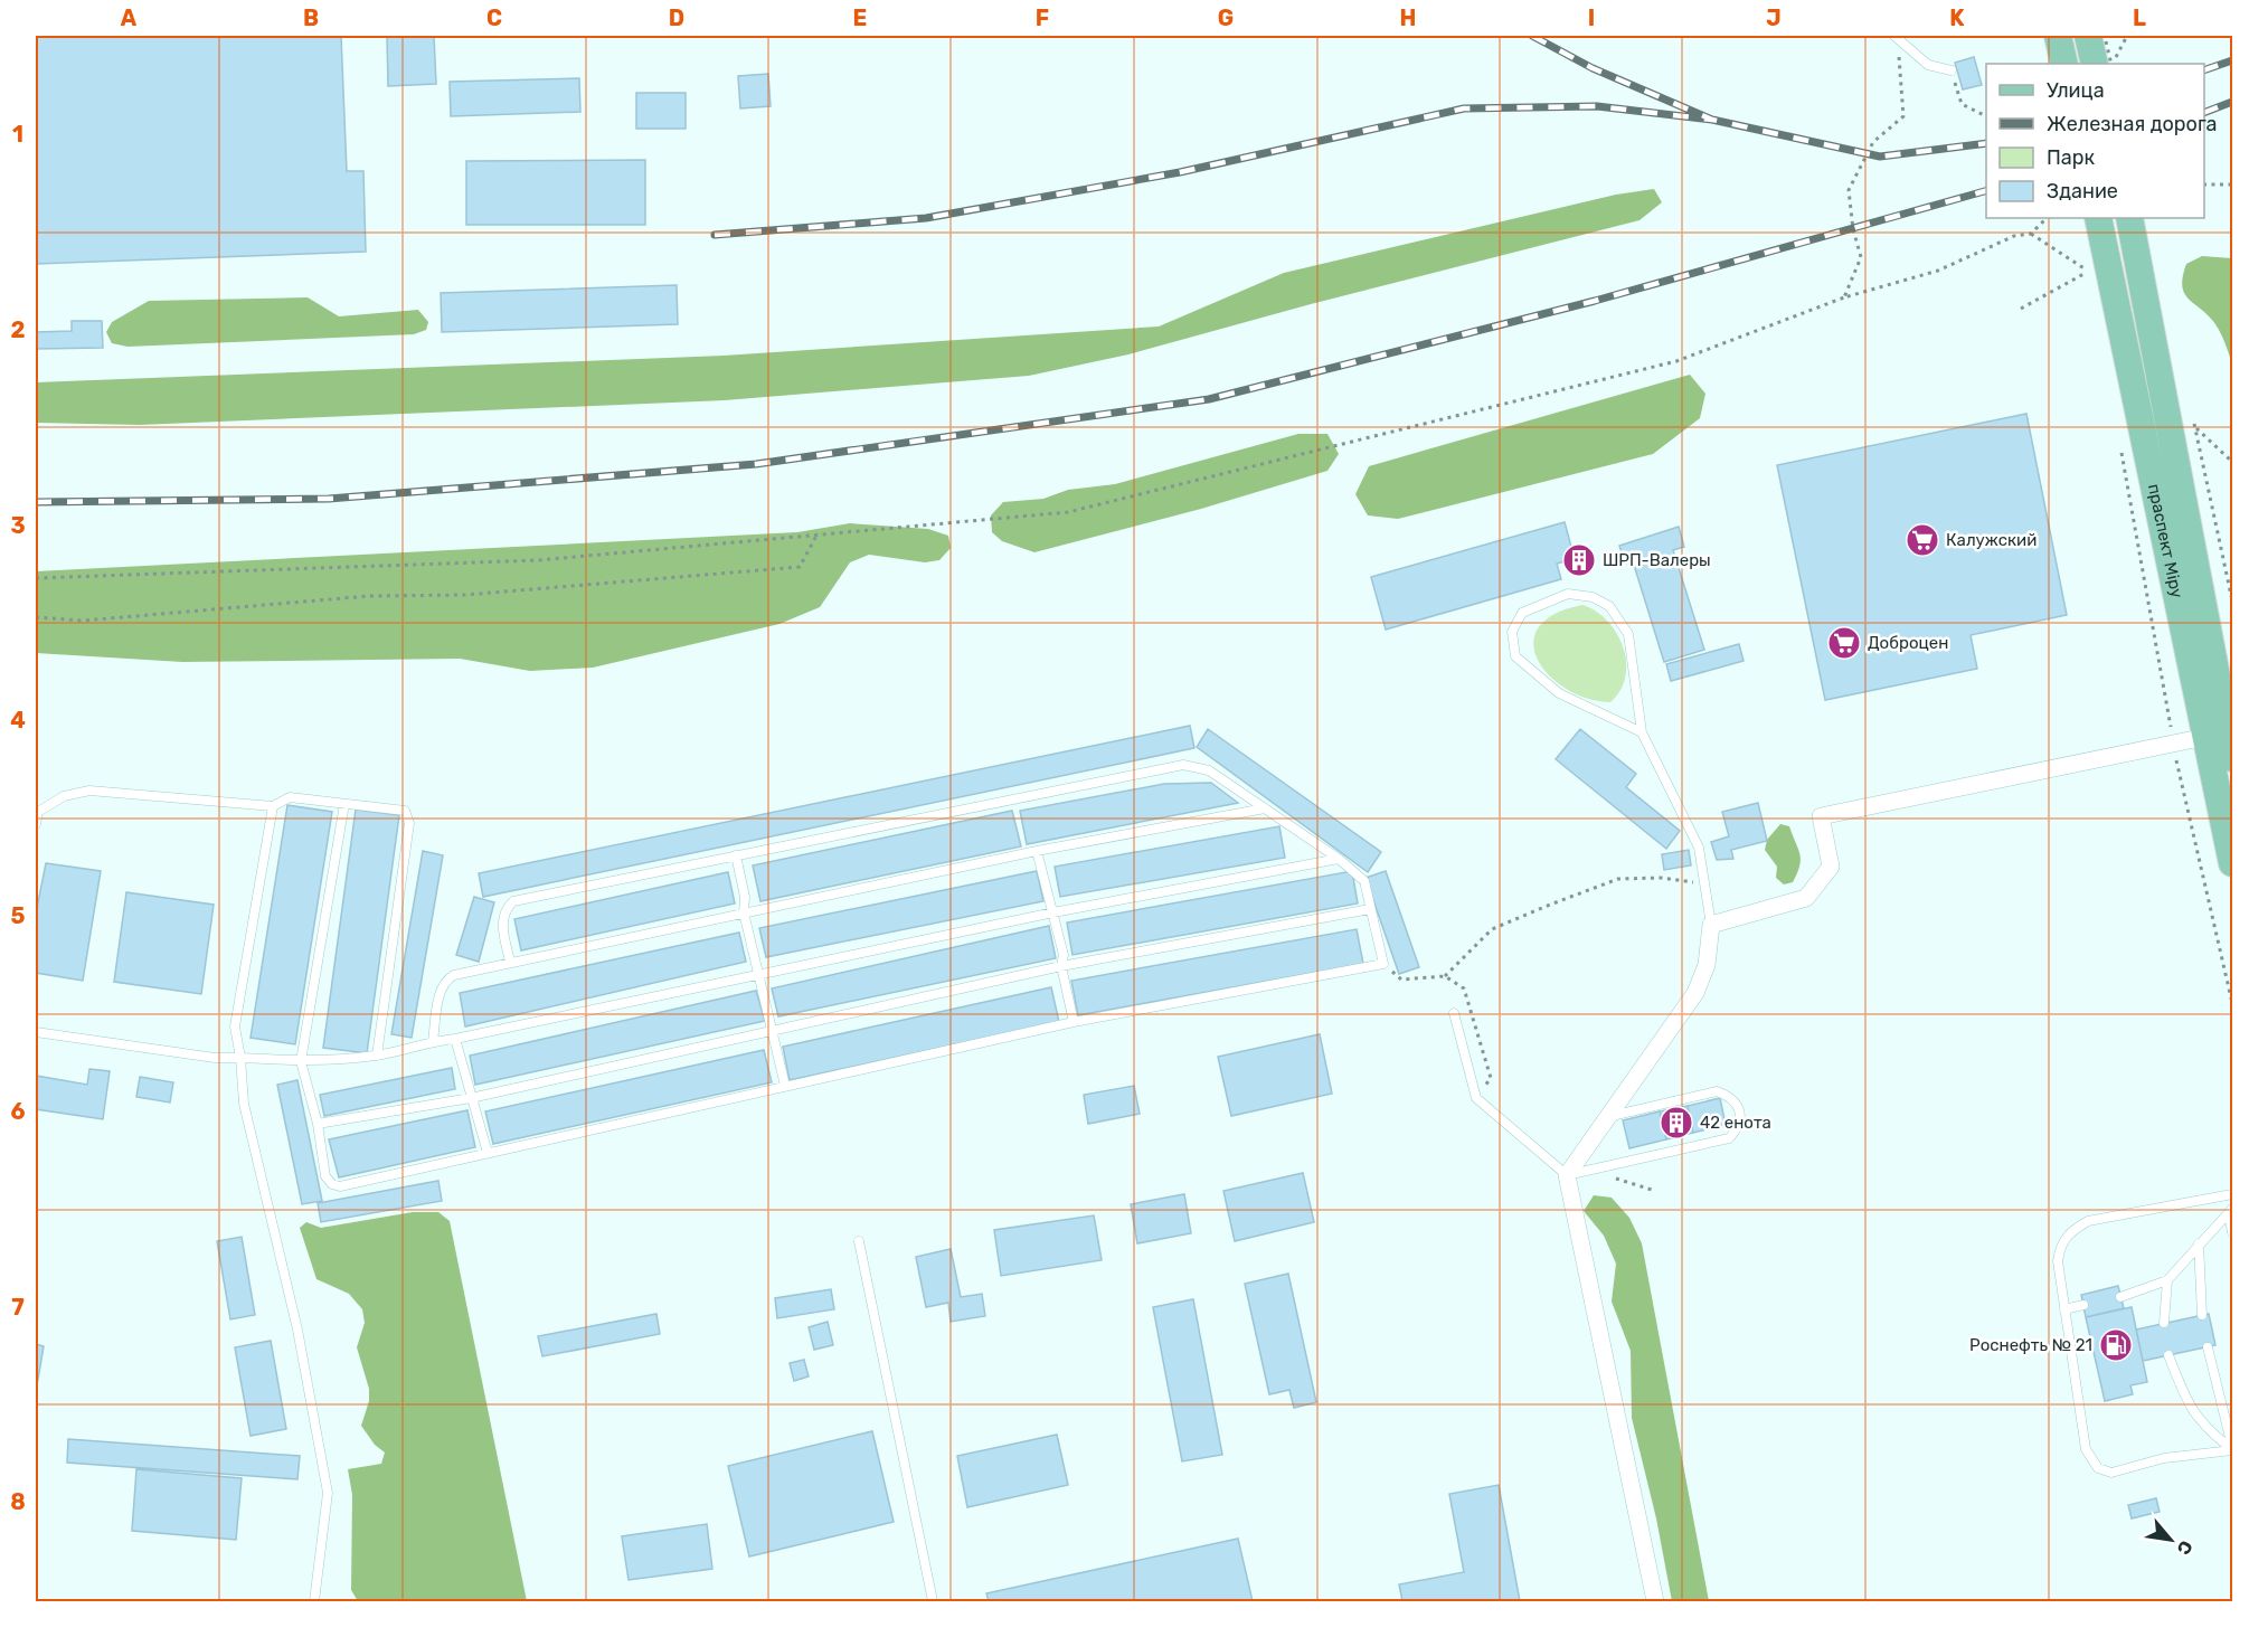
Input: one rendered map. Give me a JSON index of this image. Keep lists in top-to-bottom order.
{
  "streets": {
    "main road": ["праспект Міру"]
  },
  "places": {
    "supermarket": ["Калужский", "Доброцен"],
    "building": ["ШРП-Валеры", "42 енота"],
    "fuel station": ["Роснефть № 21"]
  },
  "legend": [
    "Улица",
    "Железная дорога",
    "Парк",
    "Здание"
  ],
  "north": "bottom right",
  "grid": {
    "columns": [
      "A",
      "B",
      "C",
      "D",
      "E",
      "F",
      "G",
      "H",
      "I",
      "J",
      "K",
      "L"
    ],
    "rows": [
      "1",
      "2",
      "3",
      "4",
      "5",
      "6",
      "7",
      "8"
    ]
  }
}
